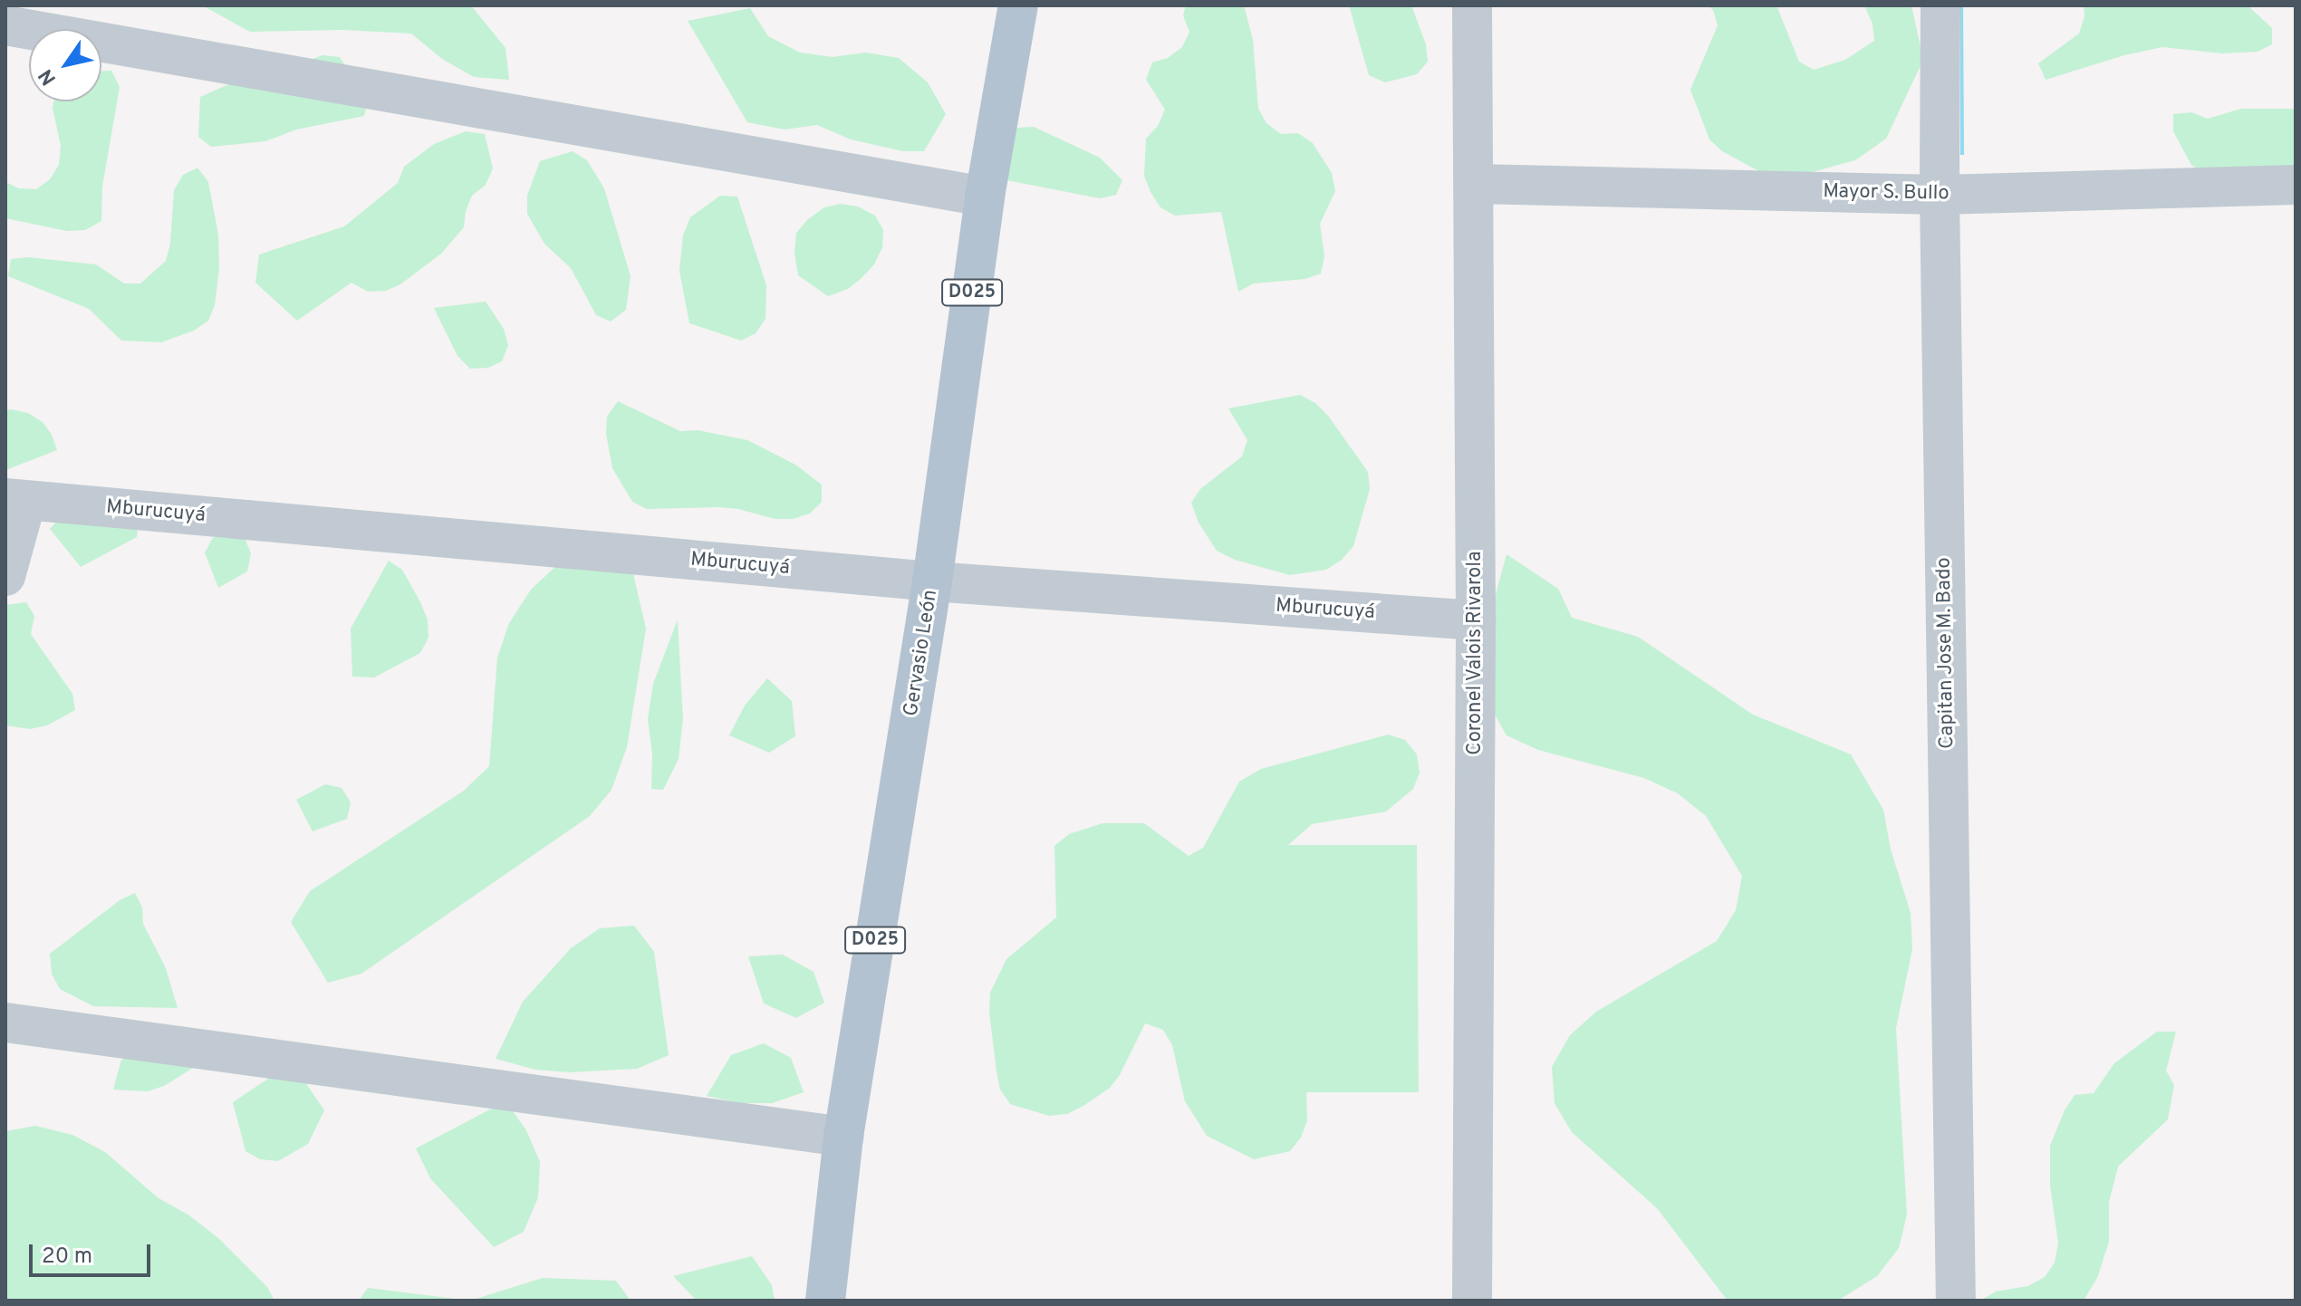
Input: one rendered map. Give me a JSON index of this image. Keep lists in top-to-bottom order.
{
  "streets": {
    "main road": ["D025", "Gervasio León"],
    "street": [
      "Mayor S. Bullo",
      "Mburucuyá",
      "Coronel Valois Rivarola",
      "Capitan Jose M. Bado"
    ]
  },
  "crossings": [
    ["Mayor S. Bullo", "Coronel Valois Rivarola"],
    ["Mayor S. Bullo", "Capitan Jose M. Bado"],
    ["Mburucuyá", "Gervasio León"],
    ["Mburucuyá", "Coronel Valois Rivarola"]
  ],
  "scale_bar": "20 m",
  "north": "bottom left"
}
